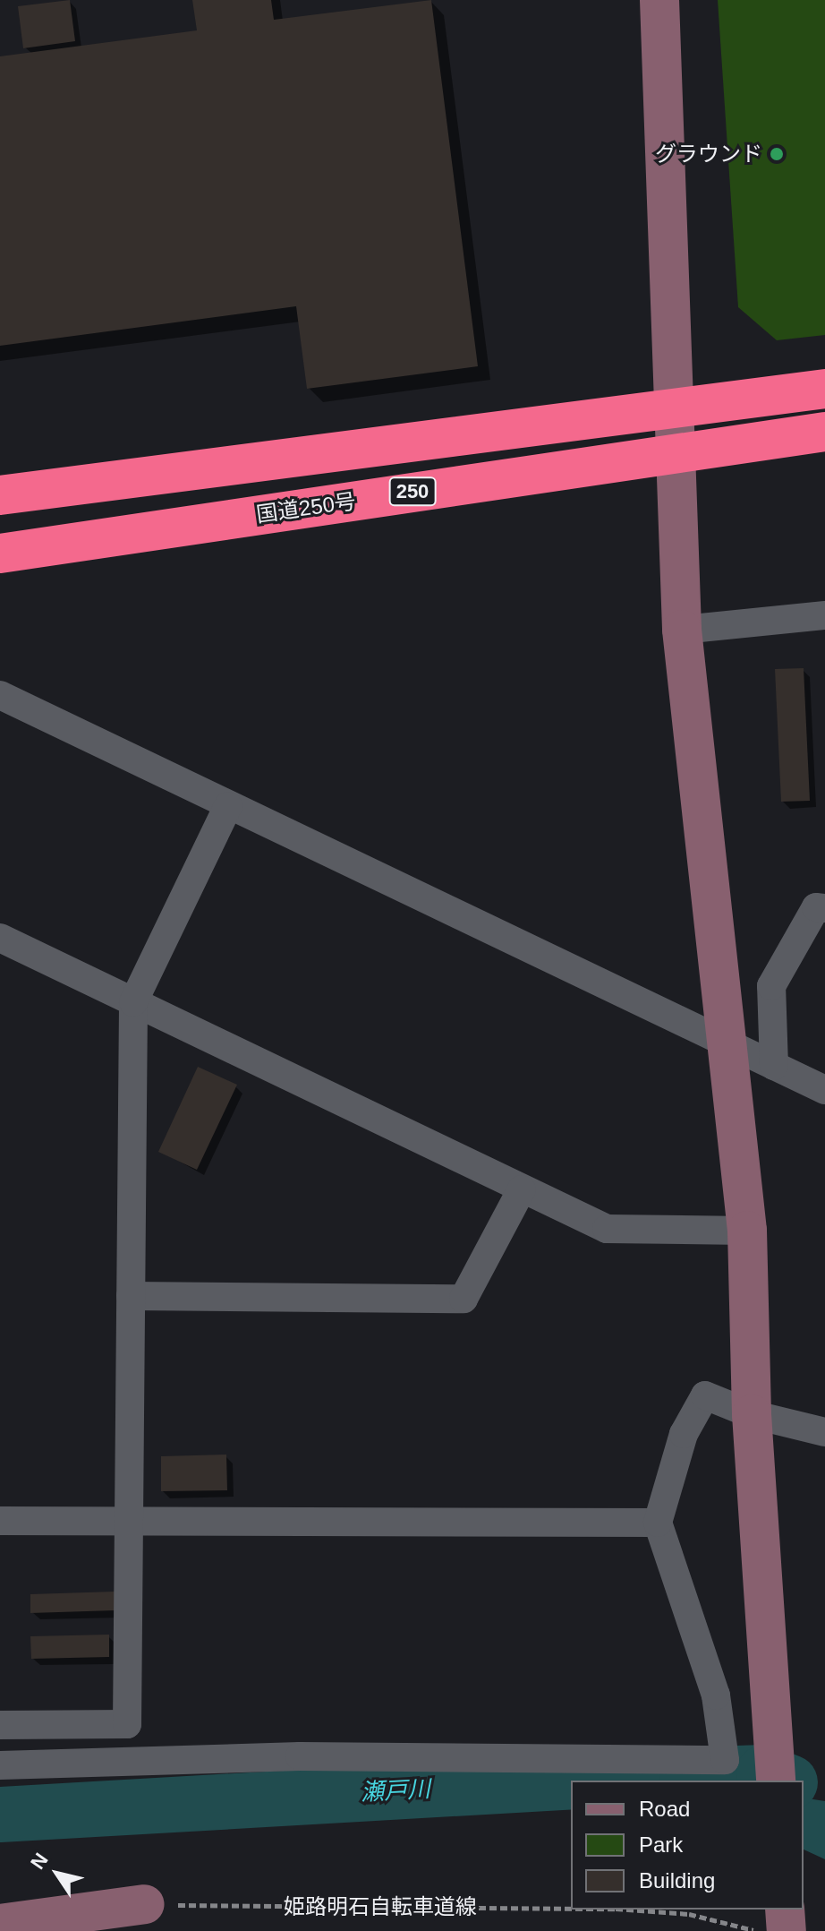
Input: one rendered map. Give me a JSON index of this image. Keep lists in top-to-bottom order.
{
  "streets": {
    "highway": ["250", "国道250号"],
    "path": ["姫路明石自転車道線"]
  },
  "water": ["瀬戸川"],
  "places": ["グラウンド"],
  "legend": ["Road", "Park", "Building"],
  "north": "top left"
}
